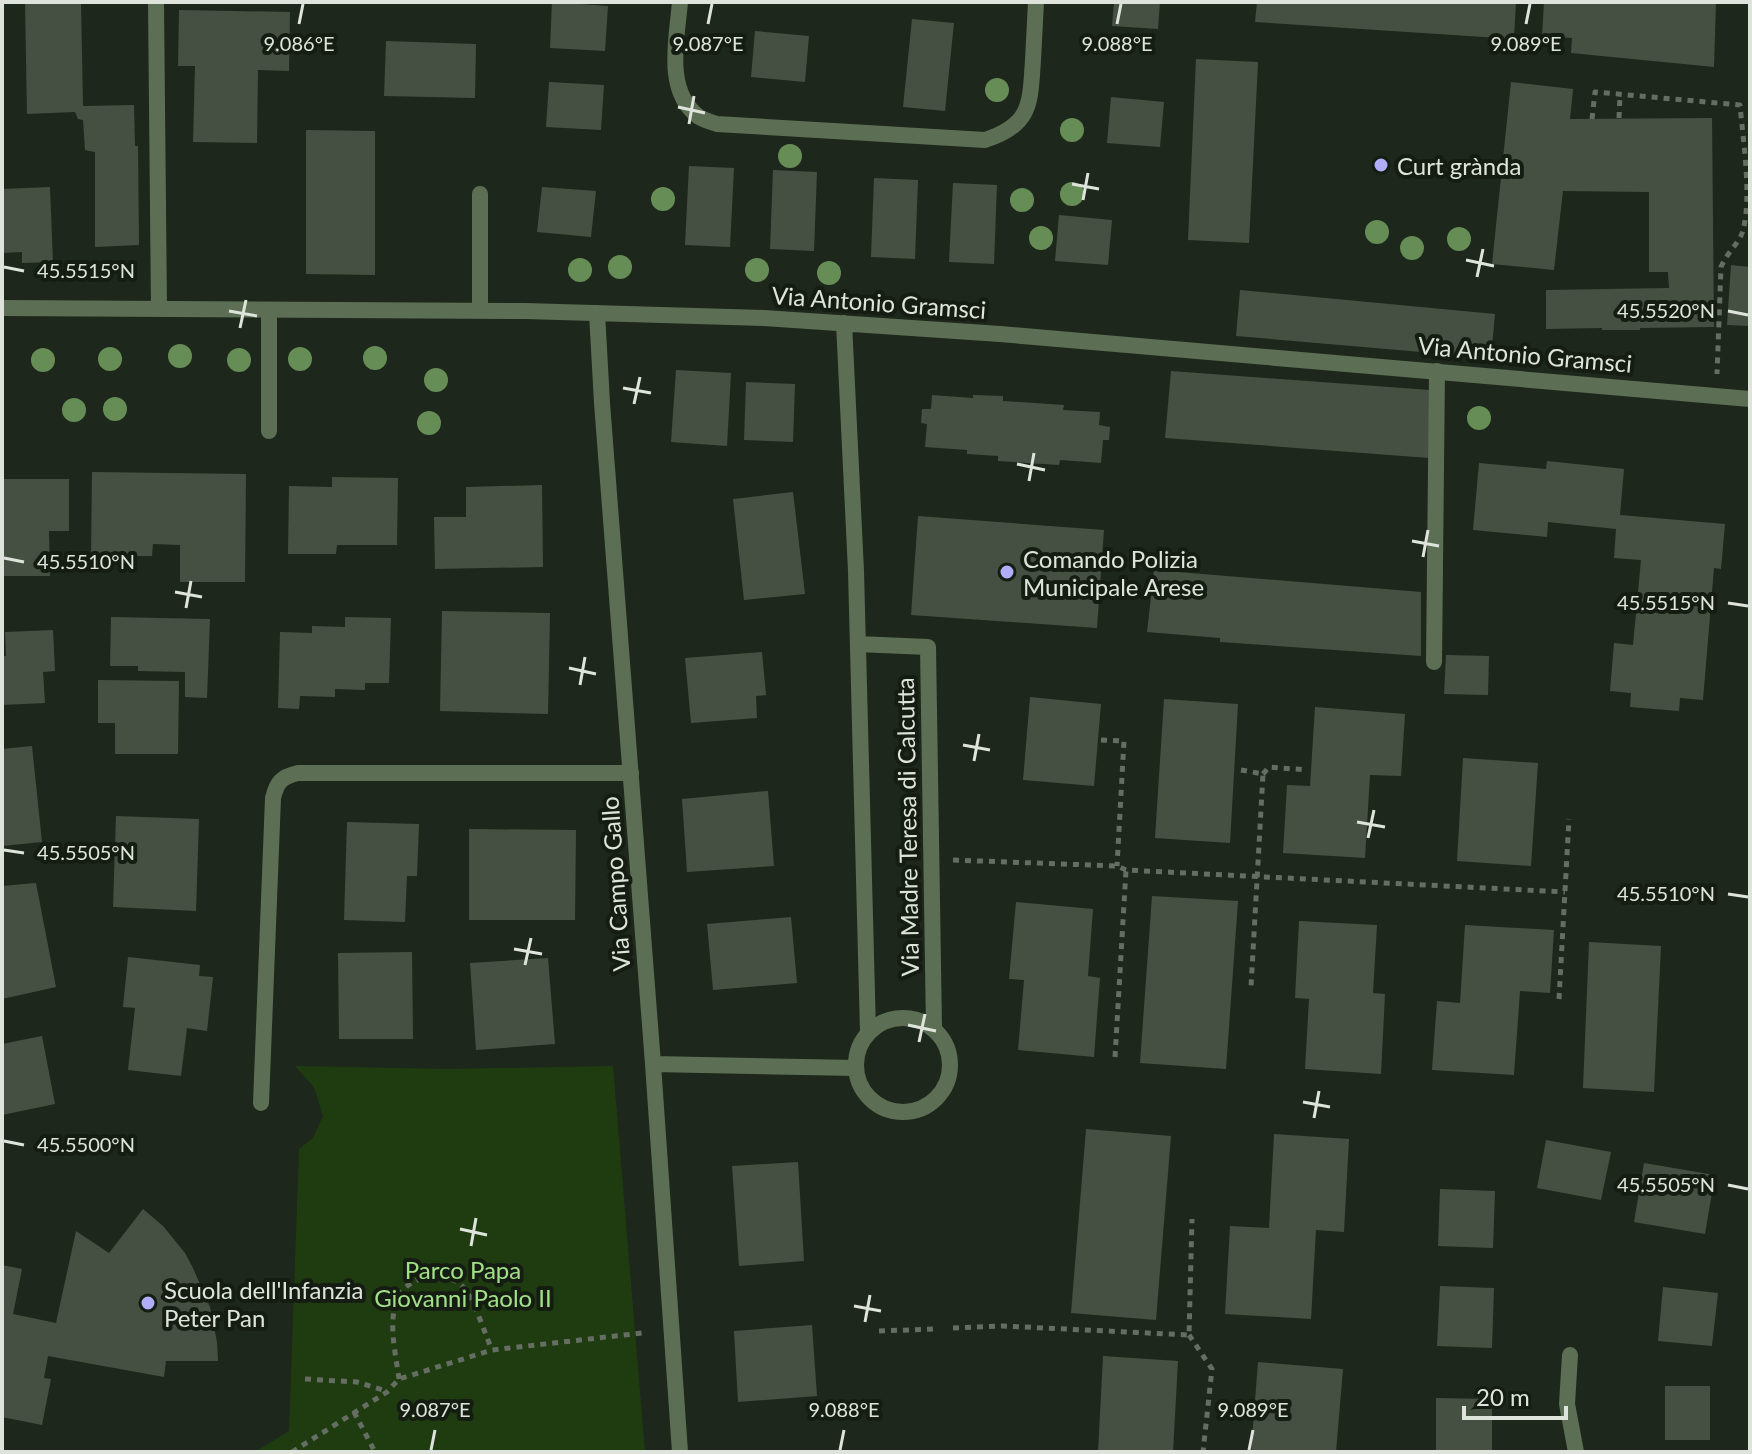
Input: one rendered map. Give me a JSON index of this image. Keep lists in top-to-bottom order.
{
  "streets": {
    "street": ["Via Antonio Gramsci", "Via Madre Teresa di Calcutta", "Via Campo Gallo"]
  },
  "crossings": [
    ["Via Antonio Gramsci", "Via Madre Teresa di Calcutta"],
    ["Via Antonio Gramsci", "Via Campo Gallo"]
  ],
  "parks": ["Parco Papa Giovanni Paolo II"],
  "places": ["Curt grànda", "Comando Polizia Municipale Arese", "Scuola dell'Infanzia Peter Pan"],
  "scale_bar": "20 m",
  "coordinates": [
    "9.086°E",
    "9.087°E",
    "9.088°E",
    "9.089°E",
    "45.5515°N",
    "45.5520°N",
    "45.5510°N",
    "45.5505°N",
    "45.5500°N"
  ]
}
